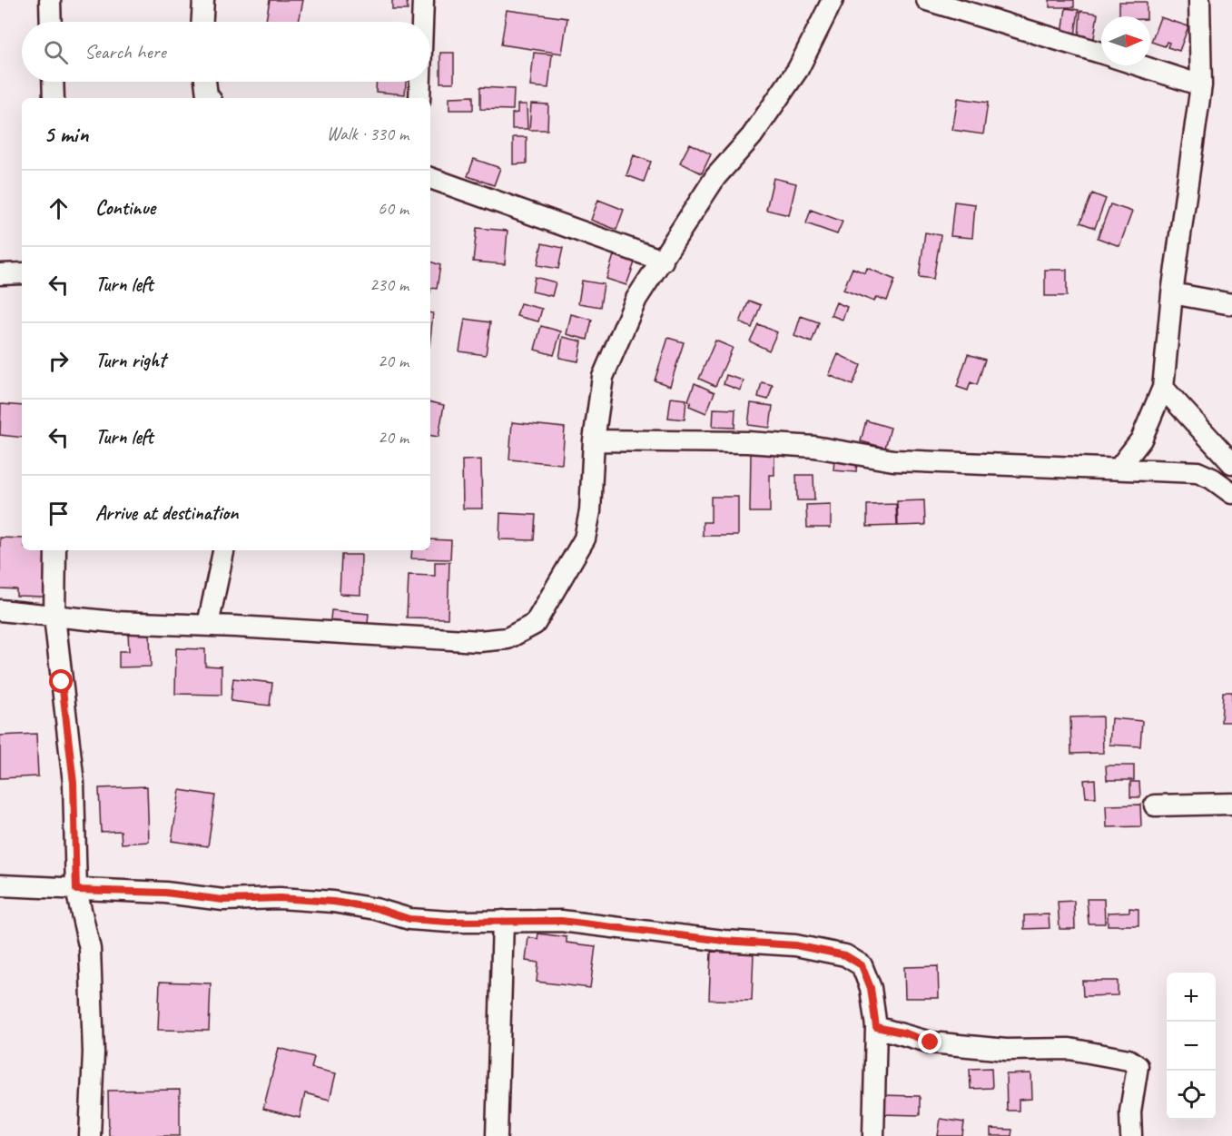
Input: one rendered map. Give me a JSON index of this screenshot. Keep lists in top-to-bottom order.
{
  "north": "right",
  "page": {
    "search": "Search here",
    "heading": ["5 min", "Walk · 330 m"],
    "list": [
      ["Continue", "60 m"],
      ["Turn left", "230 m"],
      ["Turn right", "20 m"],
      ["Turn left", "20 m"],
      "Arrive at destination"
    ],
    "map_buttons": ["+", "−"]
  }
}
